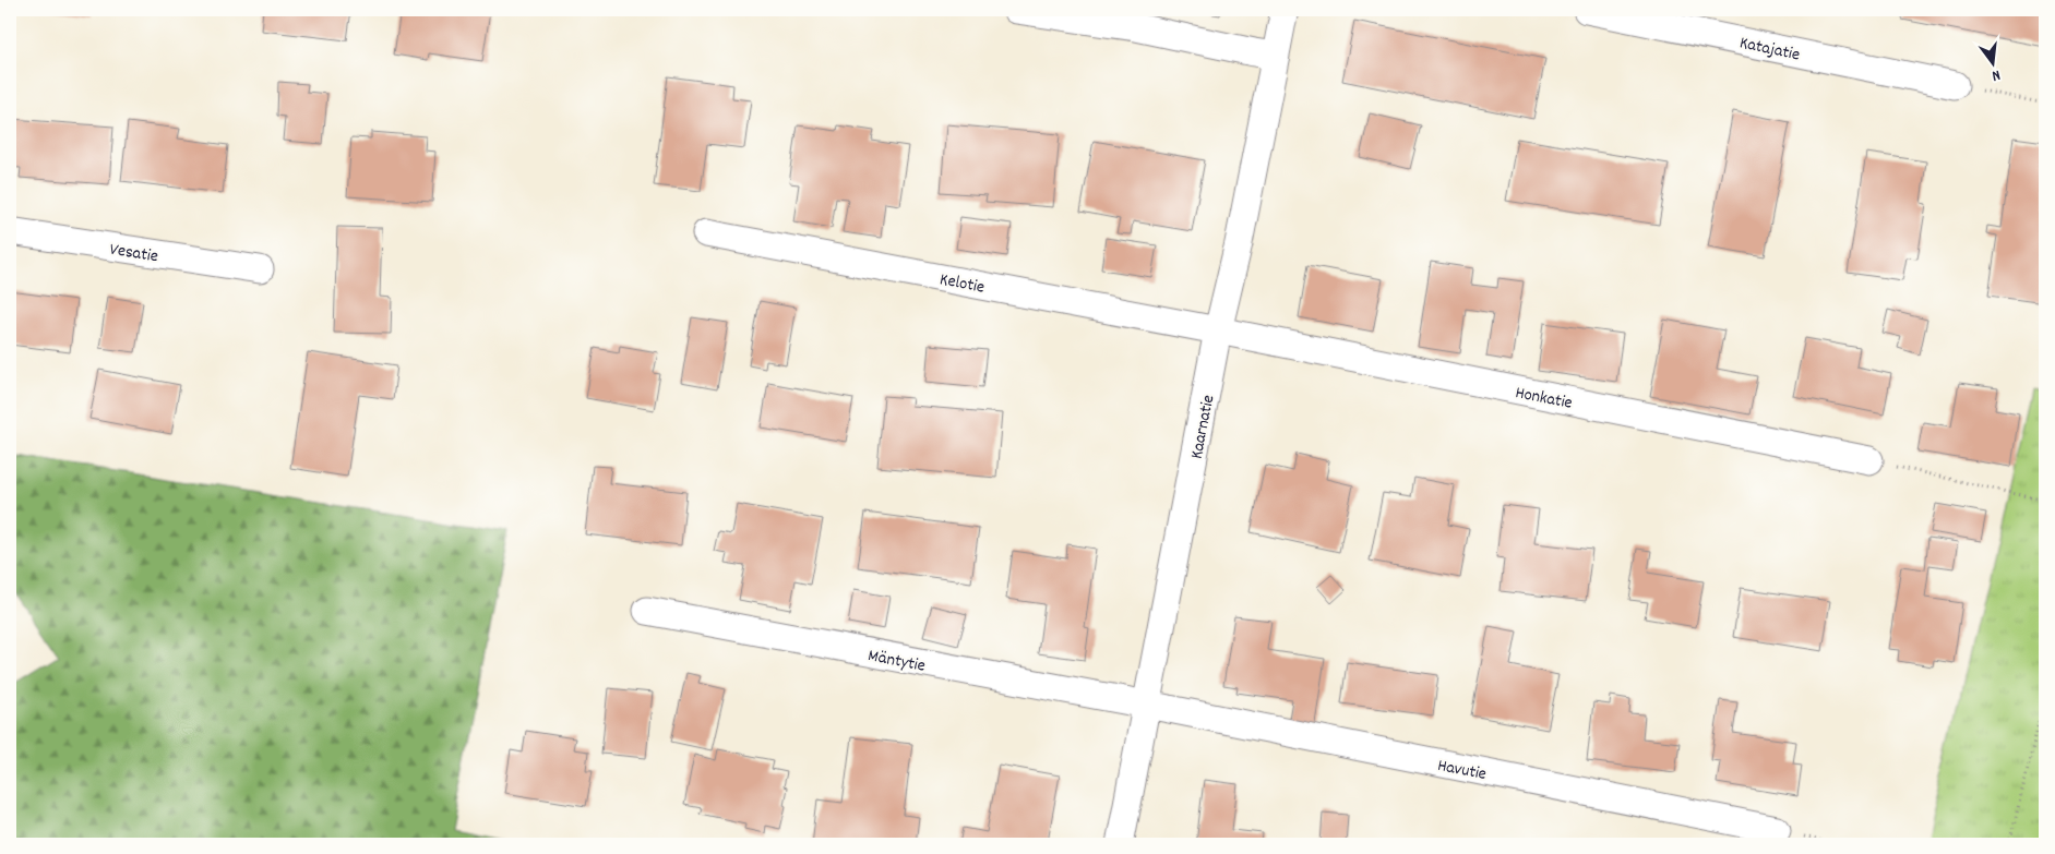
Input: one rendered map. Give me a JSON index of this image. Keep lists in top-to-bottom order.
{
  "streets": {
    "street": [
      "Katajatie",
      "Vesatie",
      "Kelotie",
      "Honkatie",
      "Kaarnatie",
      "Mäntytie",
      "Havutie"
    ]
  },
  "crossings": [
    ["Kelotie", "Honkatie"],
    ["Kelotie", "Kaarnatie"],
    ["Honkatie", "Kaarnatie"],
    ["Kaarnatie", "Mäntytie"],
    ["Kaarnatie", "Havutie"],
    ["Mäntytie", "Havutie"]
  ],
  "north": "bottom"
}
